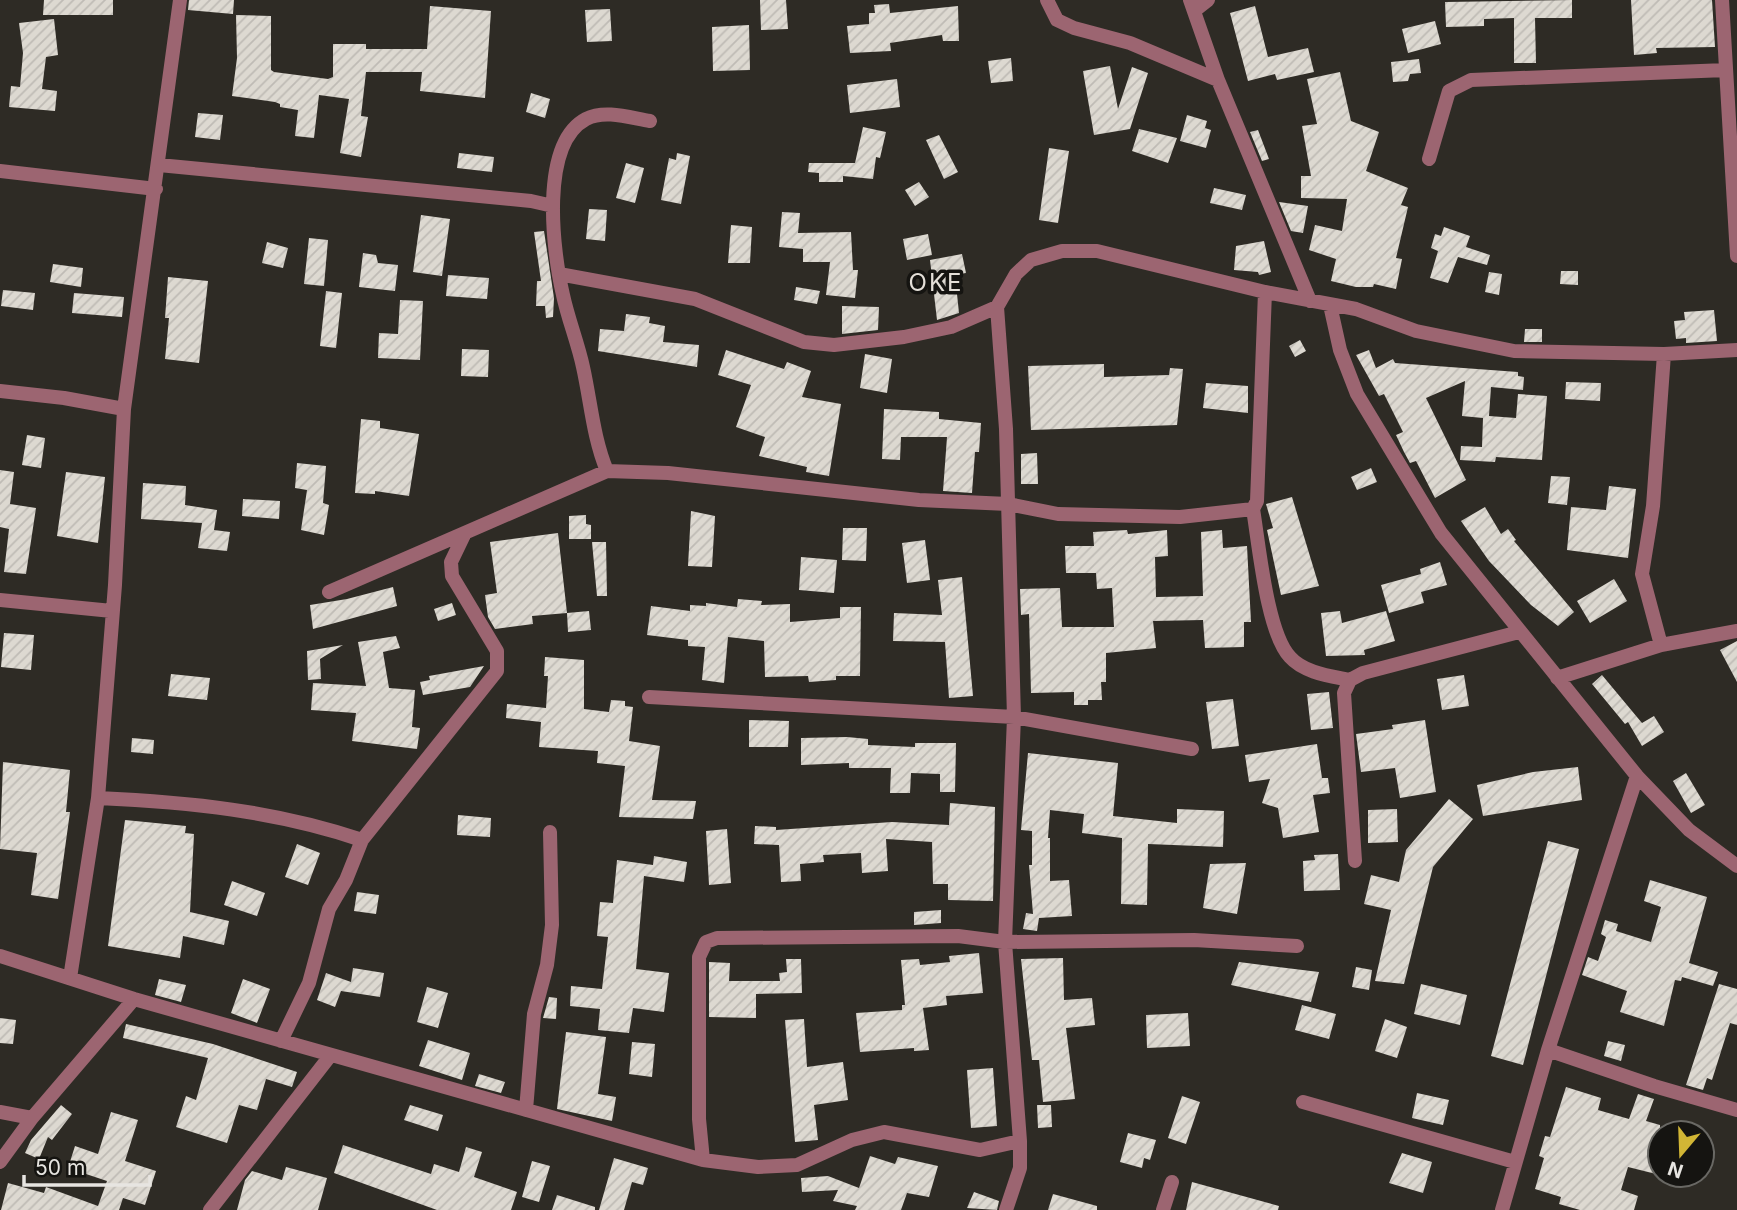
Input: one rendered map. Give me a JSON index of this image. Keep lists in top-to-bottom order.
{
  "districts": ["OKE"],
  "scale_bar": "50 m",
  "north": "bottom"
}
